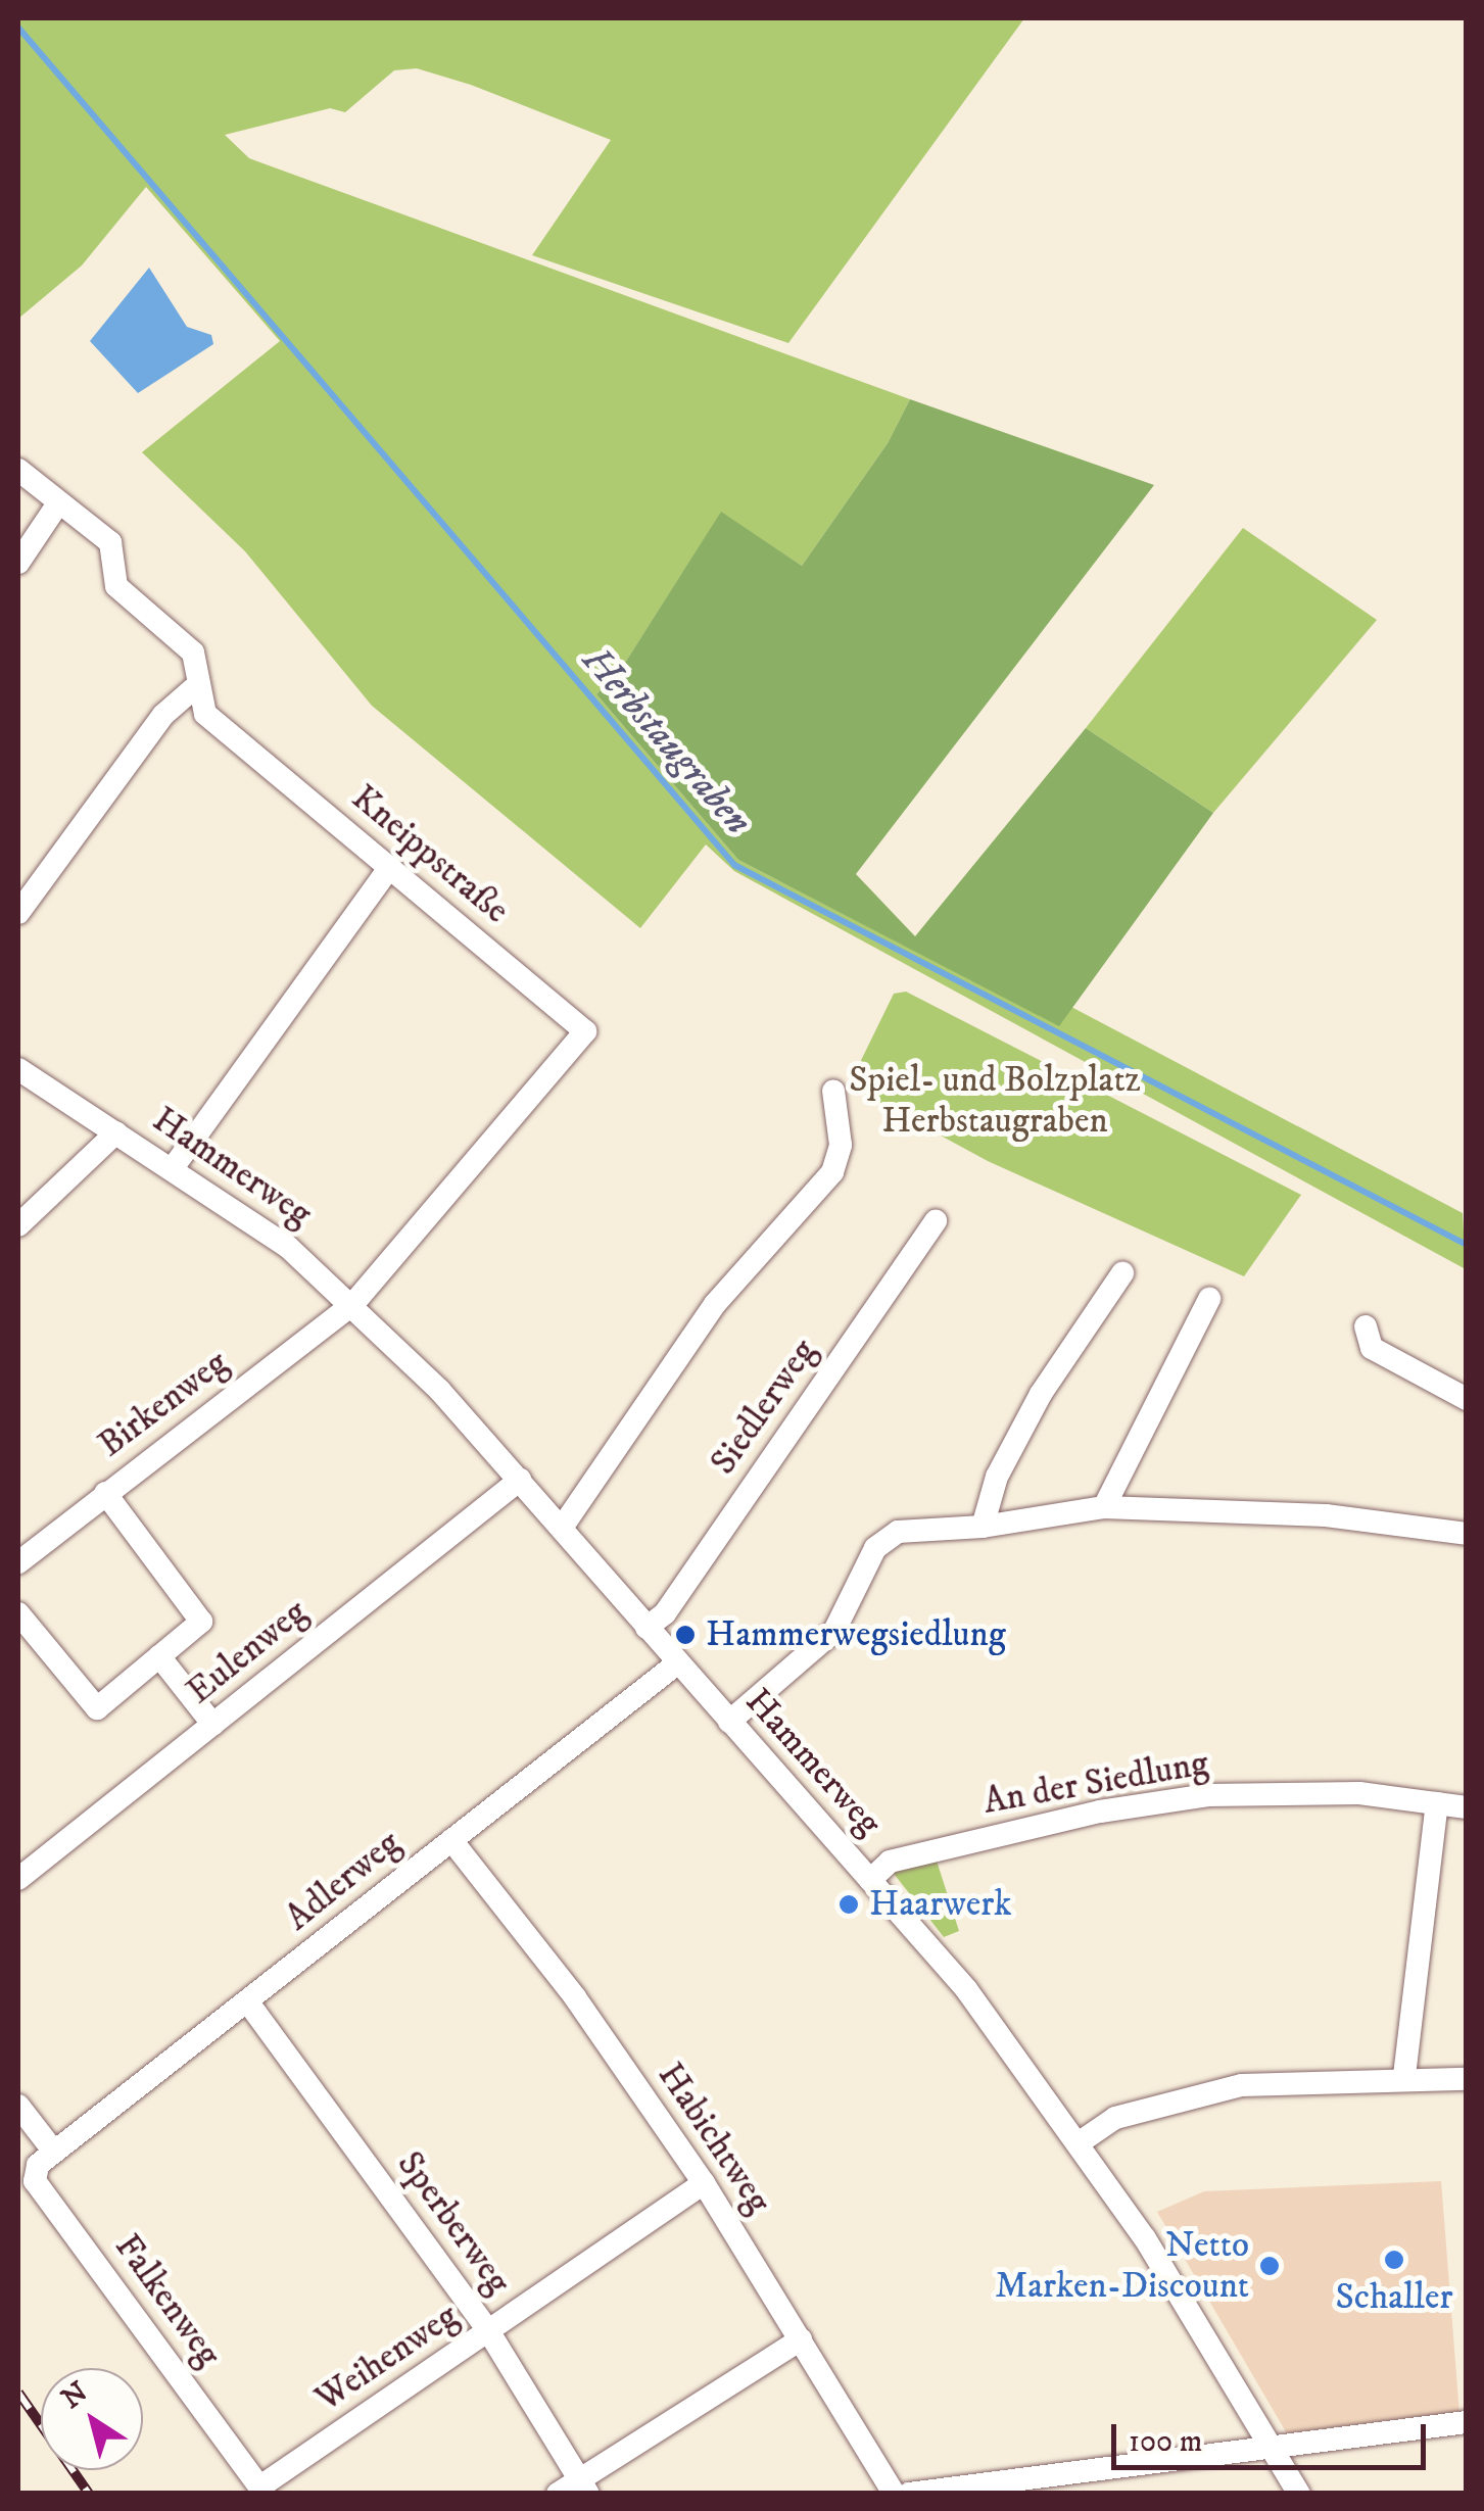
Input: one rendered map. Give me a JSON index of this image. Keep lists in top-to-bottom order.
{
  "streets": {
    "street": [
      "Kneippstraße",
      "Hammerweg",
      "Birkenweg",
      "Siedlerweg",
      "Eulenweg",
      "An der Siedlung",
      "Adlerweg",
      "Habichtweg",
      "Sperberweg",
      "Falkenweg",
      "Weihenweg"
    ]
  },
  "crossings": [
    ["Kneippstraße", "Hammerweg"],
    ["Kneippstraße", "Birkenweg"],
    ["Hammerweg", "Birkenweg"],
    ["Hammerweg", "Siedlerweg"],
    ["Hammerweg", "Eulenweg"],
    ["Hammerweg", "An der Siedlung"],
    ["Hammerweg", "Adlerweg"],
    ["Adlerweg", "Habichtweg"],
    ["Adlerweg", "Sperberweg"],
    ["Adlerweg", "Falkenweg"],
    ["Habichtweg", "Weihenweg"],
    ["Sperberweg", "Weihenweg"],
    ["Falkenweg", "Weihenweg"]
  ],
  "water": ["Herbstaugraben"],
  "parks": ["Spiel- und Bolzplatz Herbstaugraben"],
  "places": [
    "Hammerwegsiedlung",
    "Haarwerk",
    "Schaller",
    "Netto Marken-Discount"
  ],
  "scale_bar": "100 m",
  "north": "top left"
}
